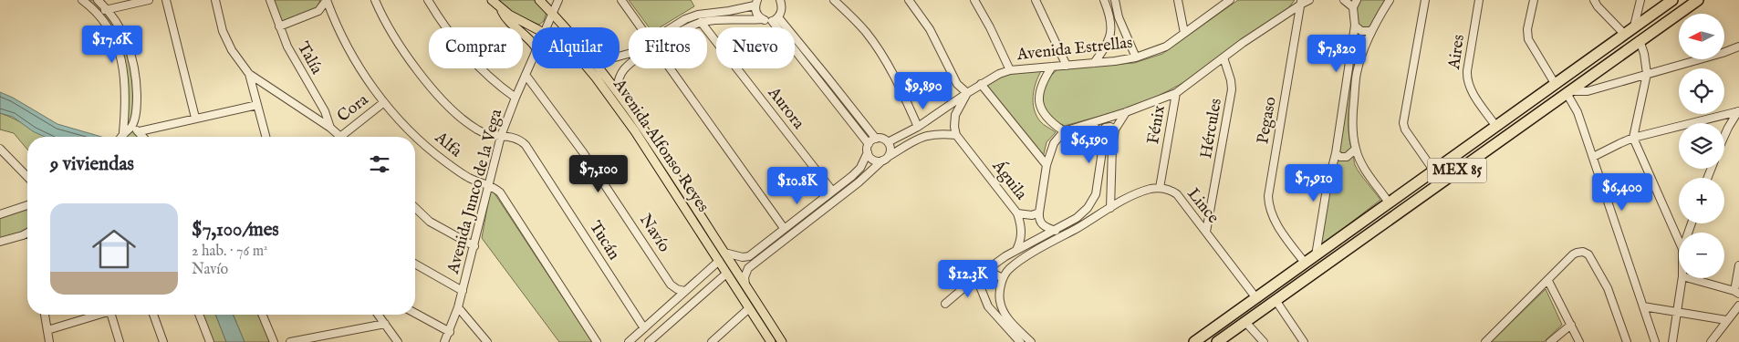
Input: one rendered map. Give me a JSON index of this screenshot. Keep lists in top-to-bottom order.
{
  "streets": {
    "highway": ["MEX 85"],
    "main road": ["Avenida Alfonso Reyes"],
    "street": [
      "Avenida Estrellas",
      "Aires",
      "Talía",
      "Cora",
      "Aurora",
      "Pegaso",
      "Fénix",
      "Hércules",
      "Alfa",
      "Águila",
      "Avenida Junco de la Vega",
      "Lince",
      "Navío",
      "Tucán"
    ]
  },
  "crossings": [
    ["Avenida Estrellas", "Águila"],
    ["Aires", "MEX 85"],
    ["Cora", "Alfa"],
    ["Pegaso", "MEX 85"],
    ["Fénix", "Lince"],
    ["Hércules", "Lince"],
    ["Alfa", "Avenida Junco de la Vega"],
    ["Avenida Alfonso Reyes", "Avenida Junco de la Vega"],
    ["MEX 85", "Lince"],
    ["Avenida Junco de la Vega", "Navío"],
    ["Avenida Junco de la Vega", "Tucán"]
  ],
  "north": "left",
  "page": {
    "map_buttons": ["+", "−"],
    "price": [
      "$17.6K",
      "$7,820",
      "$9,890",
      "$6,190",
      "$7,100",
      "$7,910",
      "$10.8K",
      "$6,400",
      "$12.3K"
    ],
    "chip": [
      "Comprar",
      "Alquilar",
      "Filtros",
      "Nuevo"
    ],
    "heading": "9 viviendas",
    "list": [
      {
        "name": "$7,100/mes",
        "note": "2 hab. · 76 m² · Navío"
      }
    ]
  }
}
